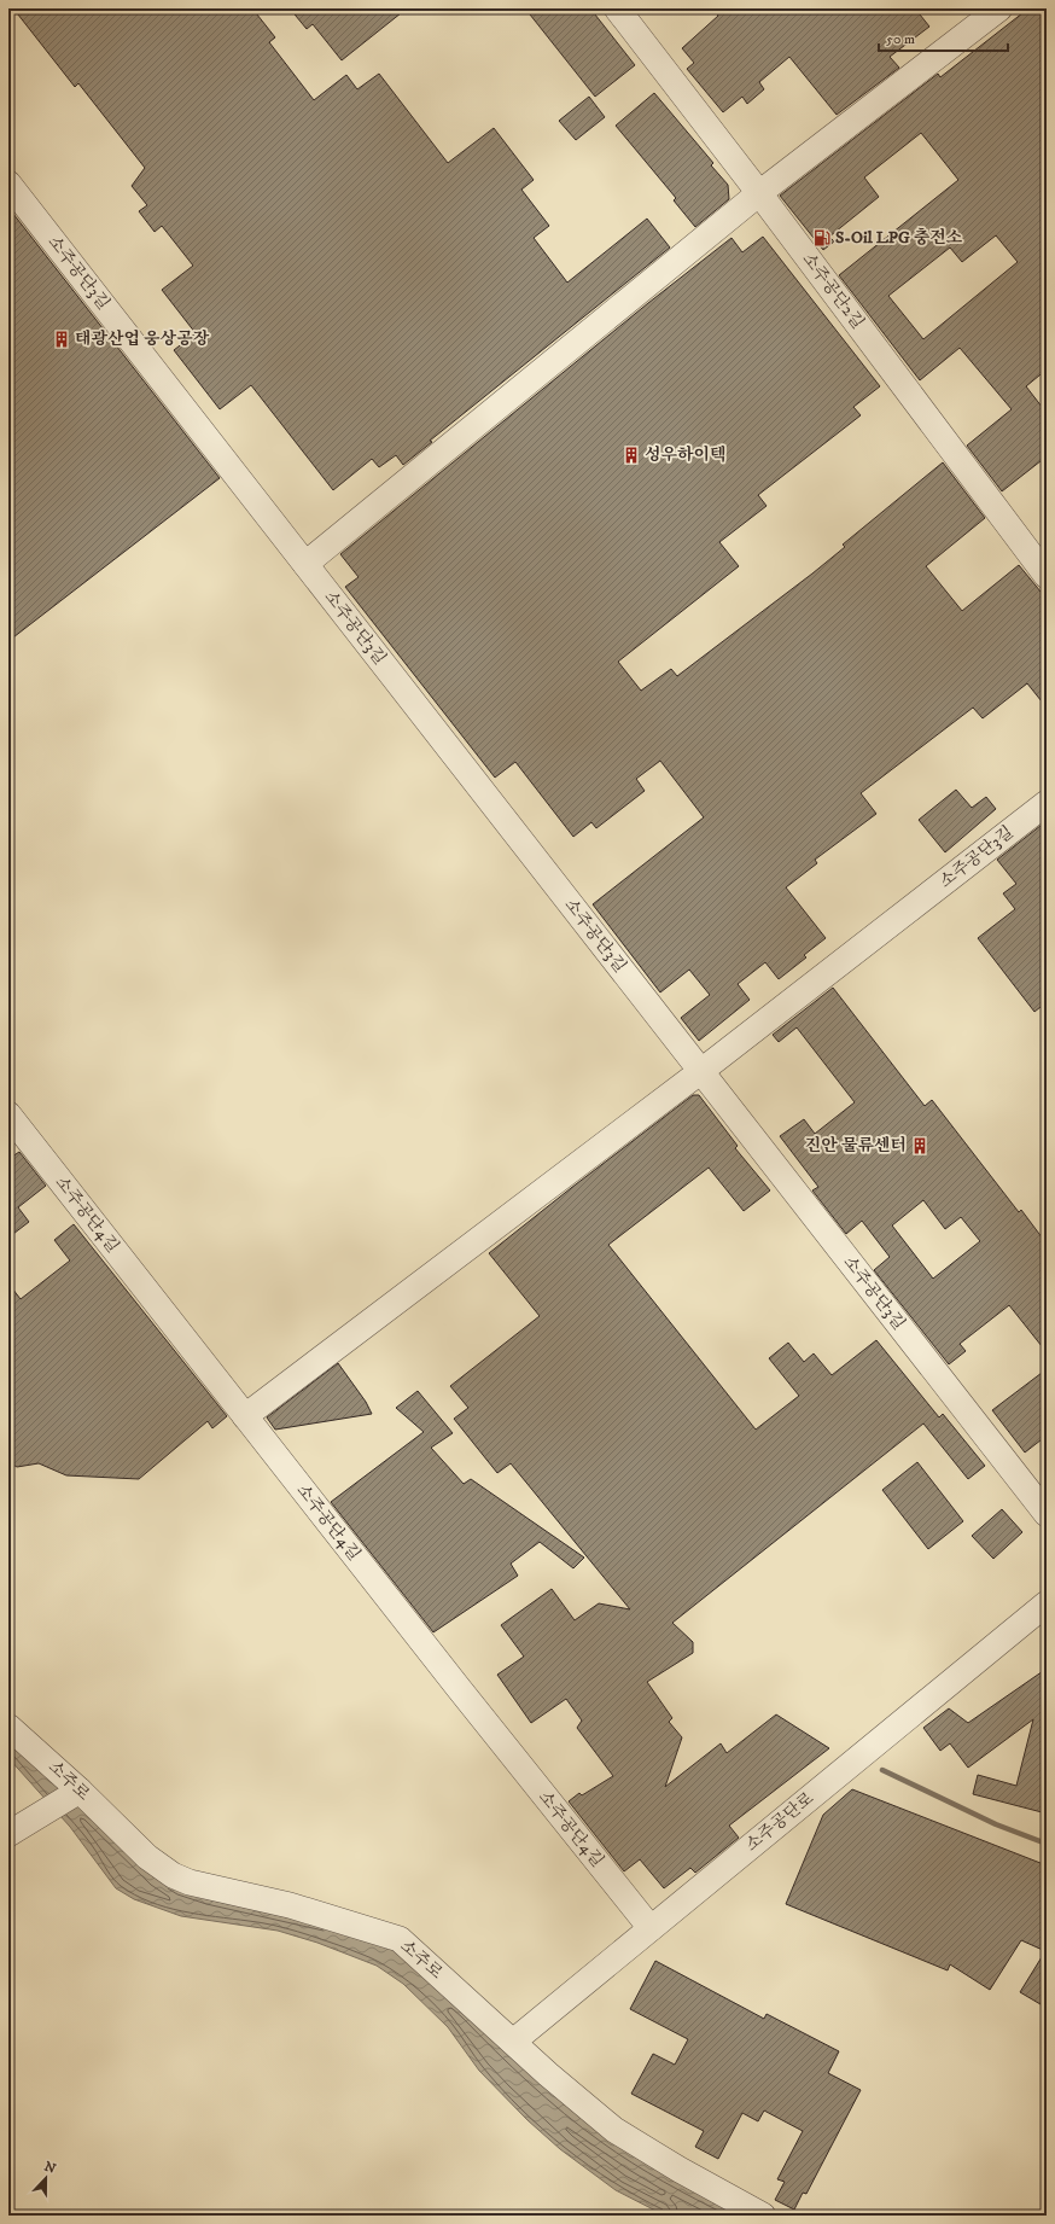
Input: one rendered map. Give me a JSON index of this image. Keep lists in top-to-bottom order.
{
  "streets": {
    "street": [
      "소주공단3길",
      "소주공단2길",
      "소주공단4길",
      "소주로",
      "소주공단로"
    ]
  },
  "crossings": [
    ["소주공단4길", "소주공단로"],
    ["소주로", "소주공단로"]
  ],
  "places": {
    "fuel station": ["S-Oil LPG 충전소"],
    "building": ["태광산업 웅상공장", "성우하이텍", "진안 물류센터"]
  },
  "scale_bar": "50 m",
  "north": "top"
}
